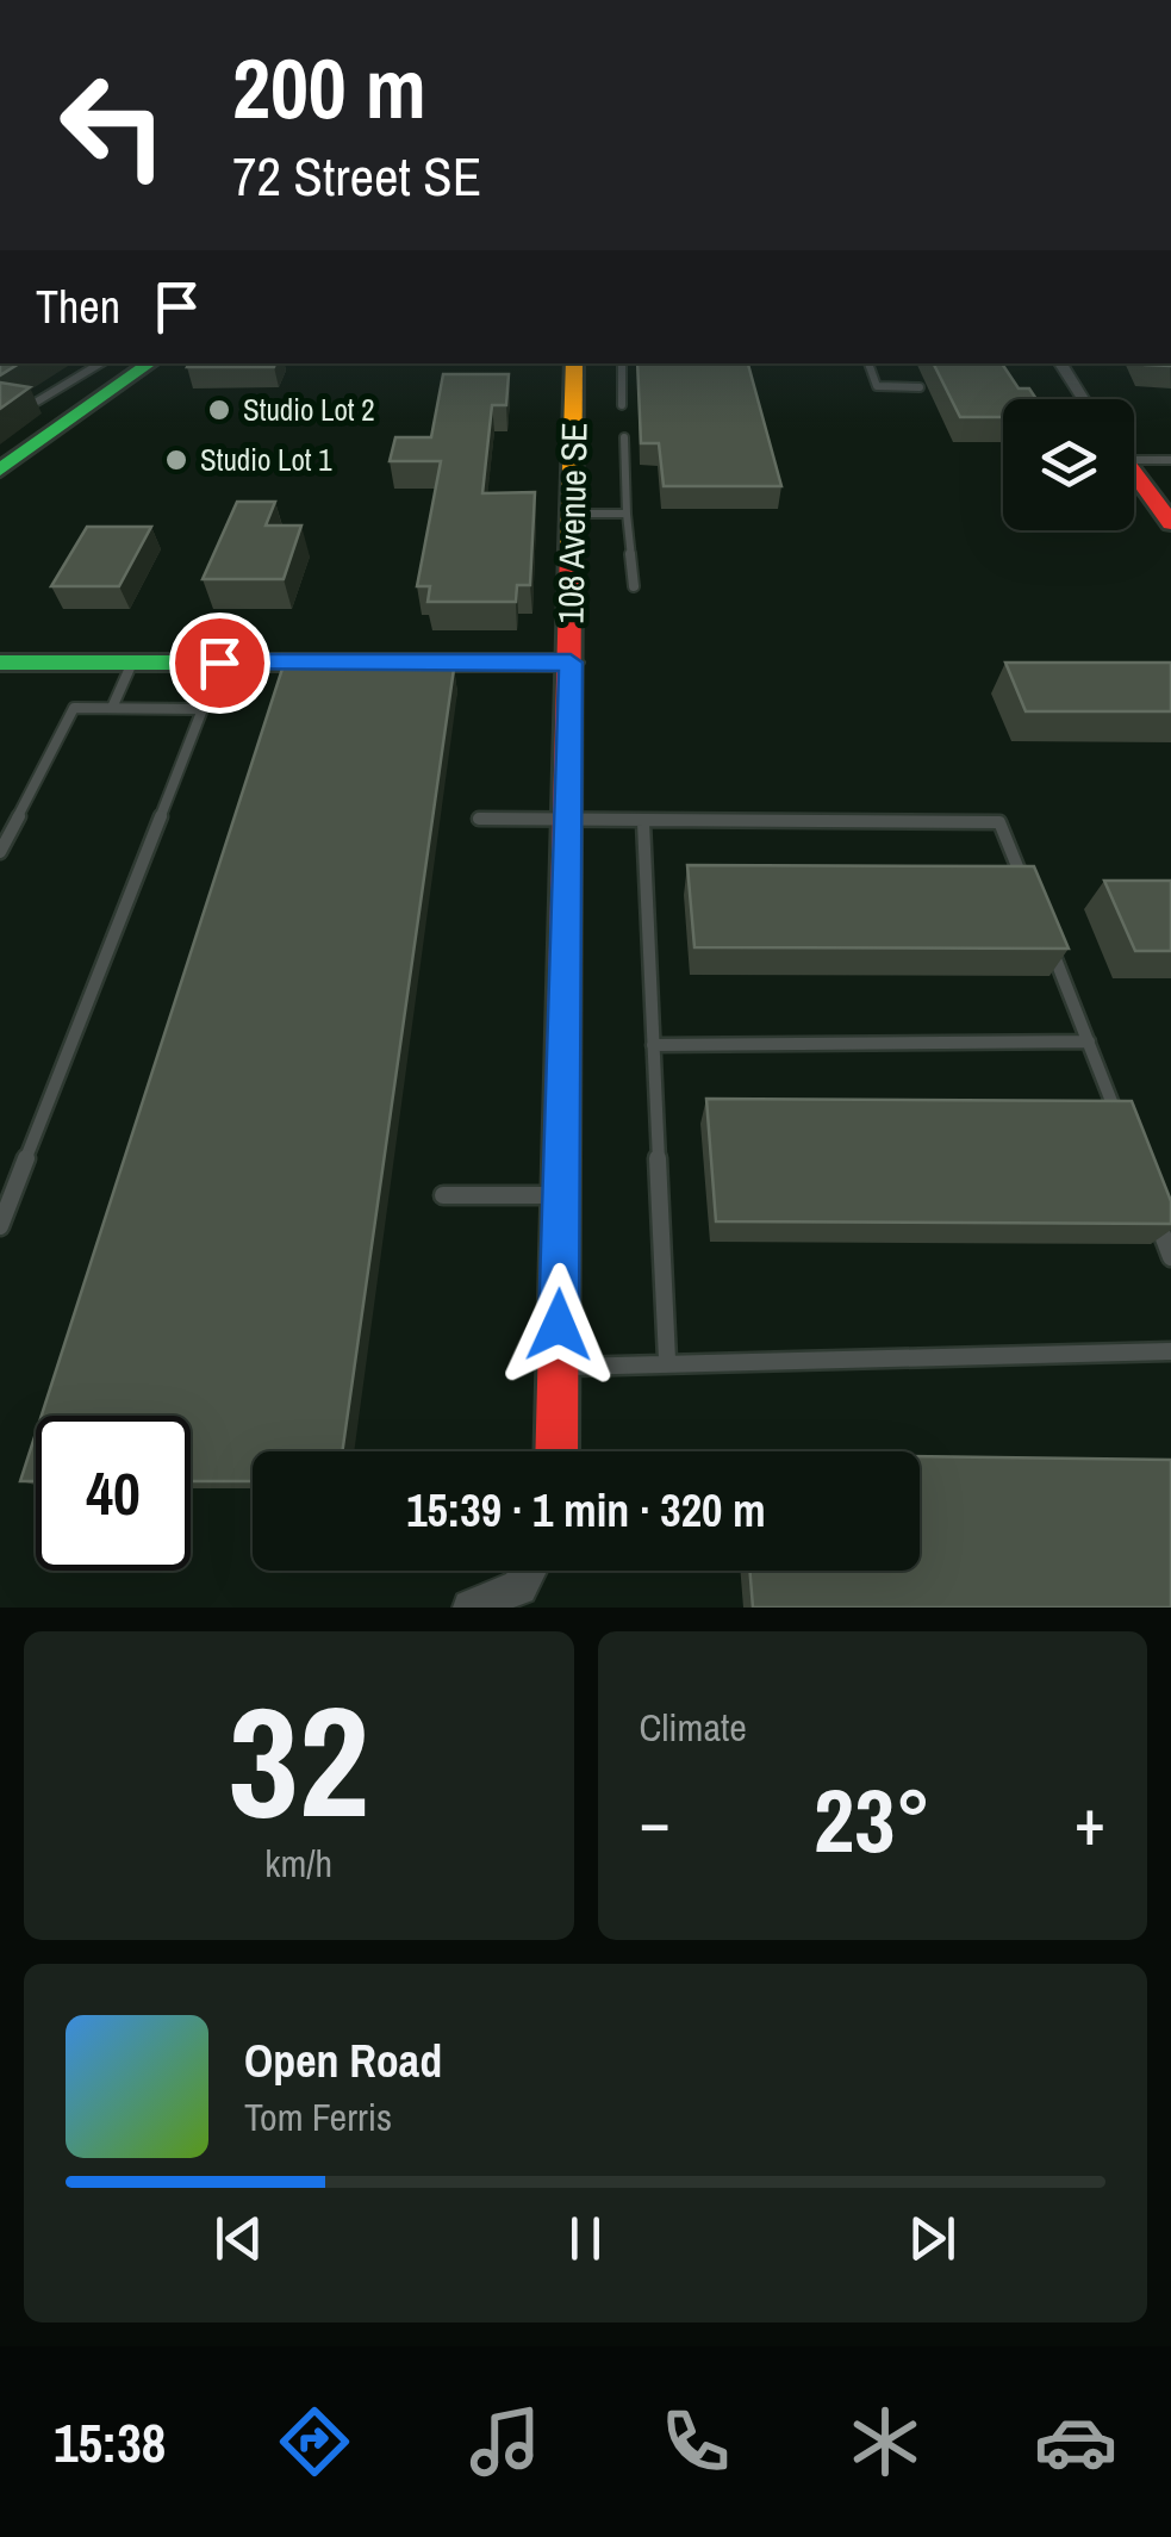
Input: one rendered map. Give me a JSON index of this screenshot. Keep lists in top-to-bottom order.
{
  "streets": {
    "street": ["108 Avenue SE"]
  },
  "places": ["Studio Lot 2", "Studio Lot 1"],
  "page": {
    "turn": ["200 m", "72 Street SE"],
    "then": "Then",
    "limit": "40",
    "trip": "15:39 · 1 min · 320 m",
    "tile": [
      ["32", "km/h"],
      "Climate"
    ],
    "heat": ["−", "23°", "+"],
    "song": ["Open Road", "Tom Ferris"],
    "tabs": "15:38"
  }
}
